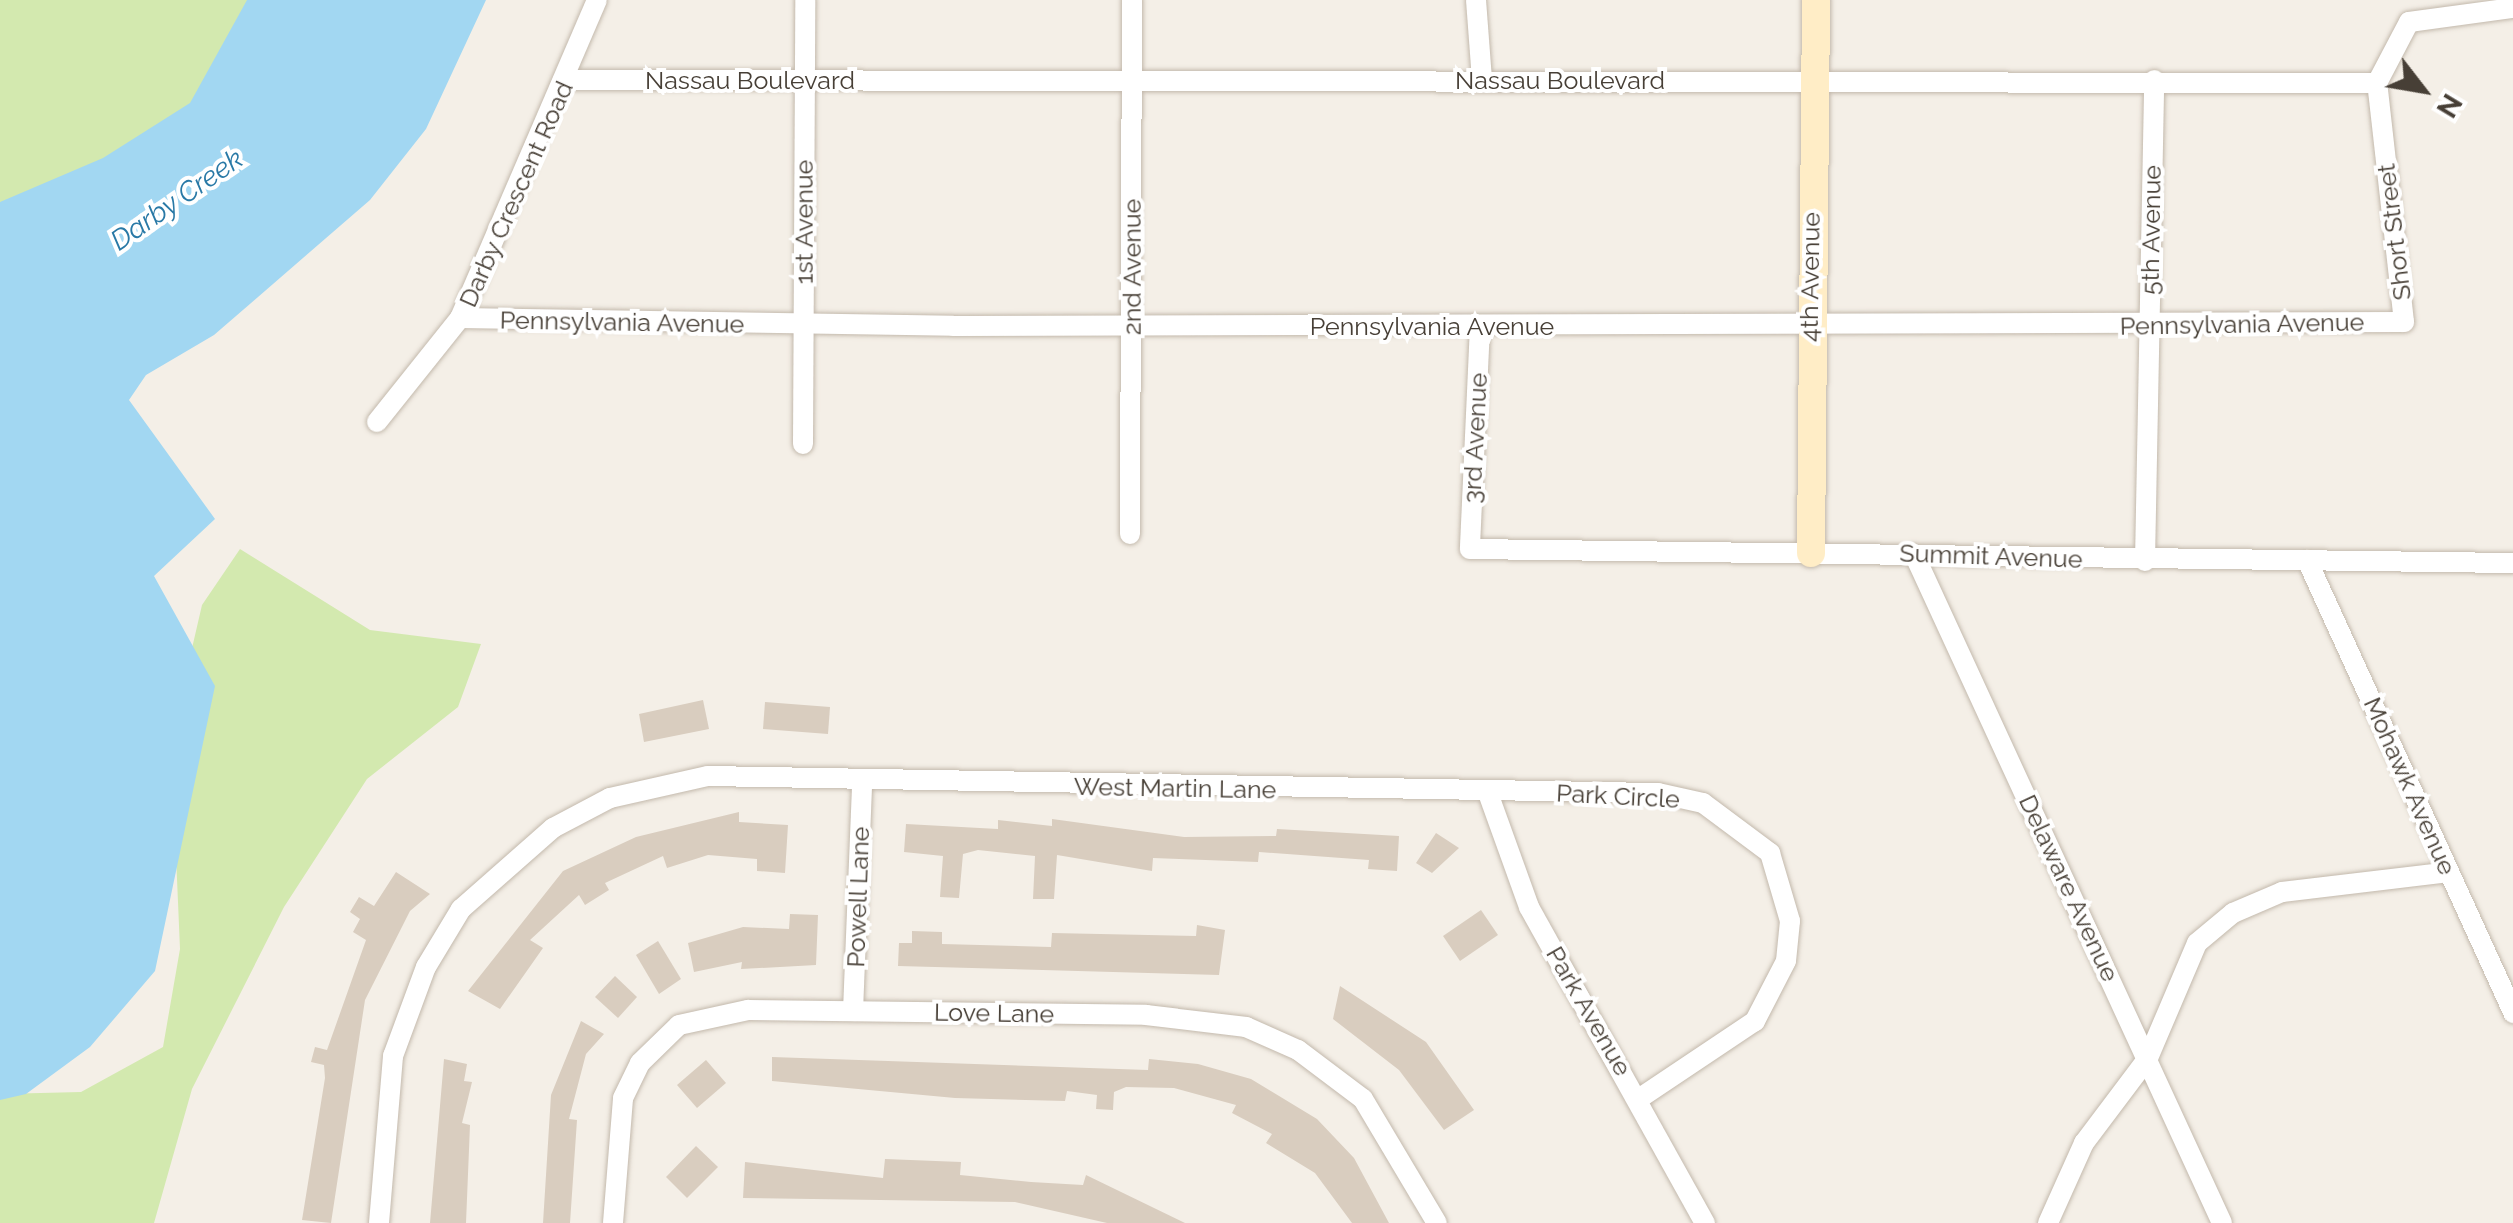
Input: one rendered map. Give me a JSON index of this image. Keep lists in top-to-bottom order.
{
  "streets": {
    "street": [
      "Nassau Boulevard",
      "Darby Crescent Road",
      "1st Avenue",
      "5th Avenue",
      "Short Street",
      "2nd Avenue",
      "4th Avenue",
      "Pennsylvania Avenue",
      "3rd Avenue",
      "Summit Avenue",
      "Mohawk Avenue",
      "West Martin Lane",
      "Park Circle",
      "Delaware Avenue",
      "Powell Lane",
      "Park Avenue",
      "Love Lane"
    ]
  },
  "crossings": [
    ["Nassau Boulevard", "Darby Crescent Road"],
    ["Nassau Boulevard", "1st Avenue"],
    ["Nassau Boulevard", "5th Avenue"],
    ["Nassau Boulevard", "Short Street"],
    ["Nassau Boulevard", "2nd Avenue"],
    ["Nassau Boulevard", "4th Avenue"],
    ["Darby Crescent Road", "Pennsylvania Avenue"],
    ["1st Avenue", "Pennsylvania Avenue"],
    ["5th Avenue", "Pennsylvania Avenue"],
    ["5th Avenue", "Summit Avenue"],
    ["Short Street", "Pennsylvania Avenue"],
    ["2nd Avenue", "Pennsylvania Avenue"],
    ["4th Avenue", "Pennsylvania Avenue"],
    ["4th Avenue", "Summit Avenue"],
    ["Pennsylvania Avenue", "3rd Avenue"],
    ["3rd Avenue", "Summit Avenue"],
    ["Summit Avenue", "Mohawk Avenue"],
    ["Summit Avenue", "Delaware Avenue"],
    ["West Martin Lane", "Park Circle"],
    ["West Martin Lane", "Powell Lane"],
    ["West Martin Lane", "Park Avenue"],
    ["Park Circle", "Park Avenue"],
    ["Powell Lane", "Love Lane"]
  ],
  "water": ["Darby Creek"],
  "north": "bottom right"
}
